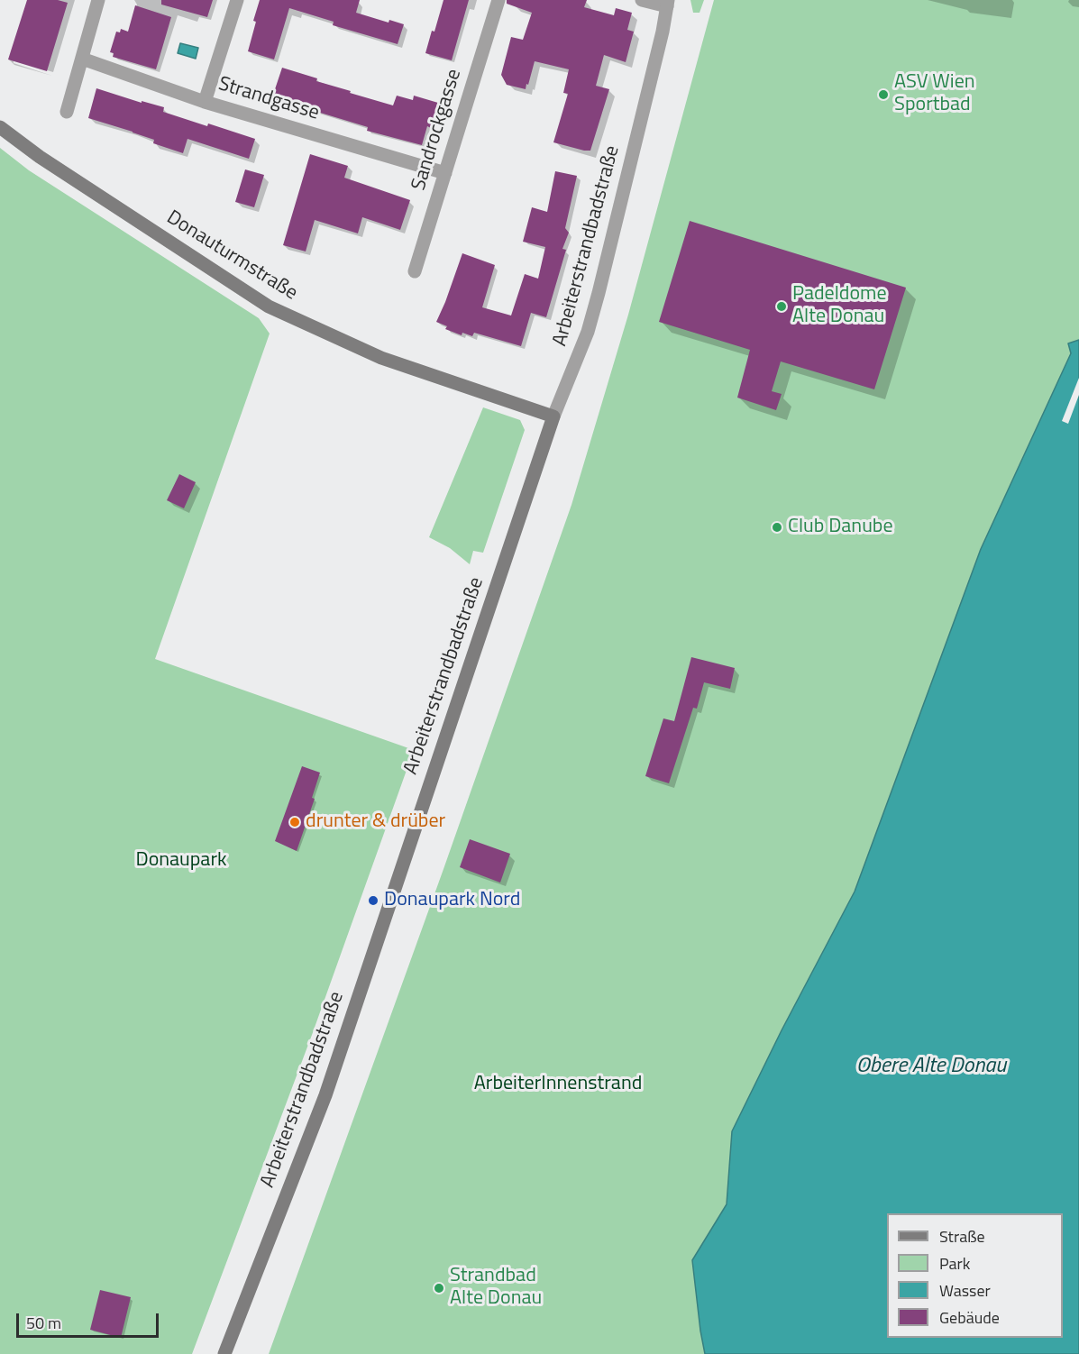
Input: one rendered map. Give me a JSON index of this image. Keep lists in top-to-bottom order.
{
  "streets": {
    "main road": ["Arbeiterstrandbadstraße", "Donauturmstraße"],
    "street": ["Strandgasse", "Sandrockgasse"]
  },
  "crossings": [
    ["Strandgasse", "Sandrockgasse"],
    ["Arbeiterstrandbadstraße", "Donauturmstraße"]
  ],
  "water": ["Obere Alte Donau"],
  "parks": ["Donaupark", "ArbeiterInnenstrand"],
  "places": [
    "ASV Wien Sportbad",
    "Padeldome Alte Donau",
    "Club Danube",
    "drunter & drüber",
    "Donaupark Nord",
    "Strandbad Alte Donau"
  ],
  "legend": [
    "Straße",
    "Park",
    "Wasser",
    "Gebäude"
  ],
  "scale_bar": "50 m"
}
